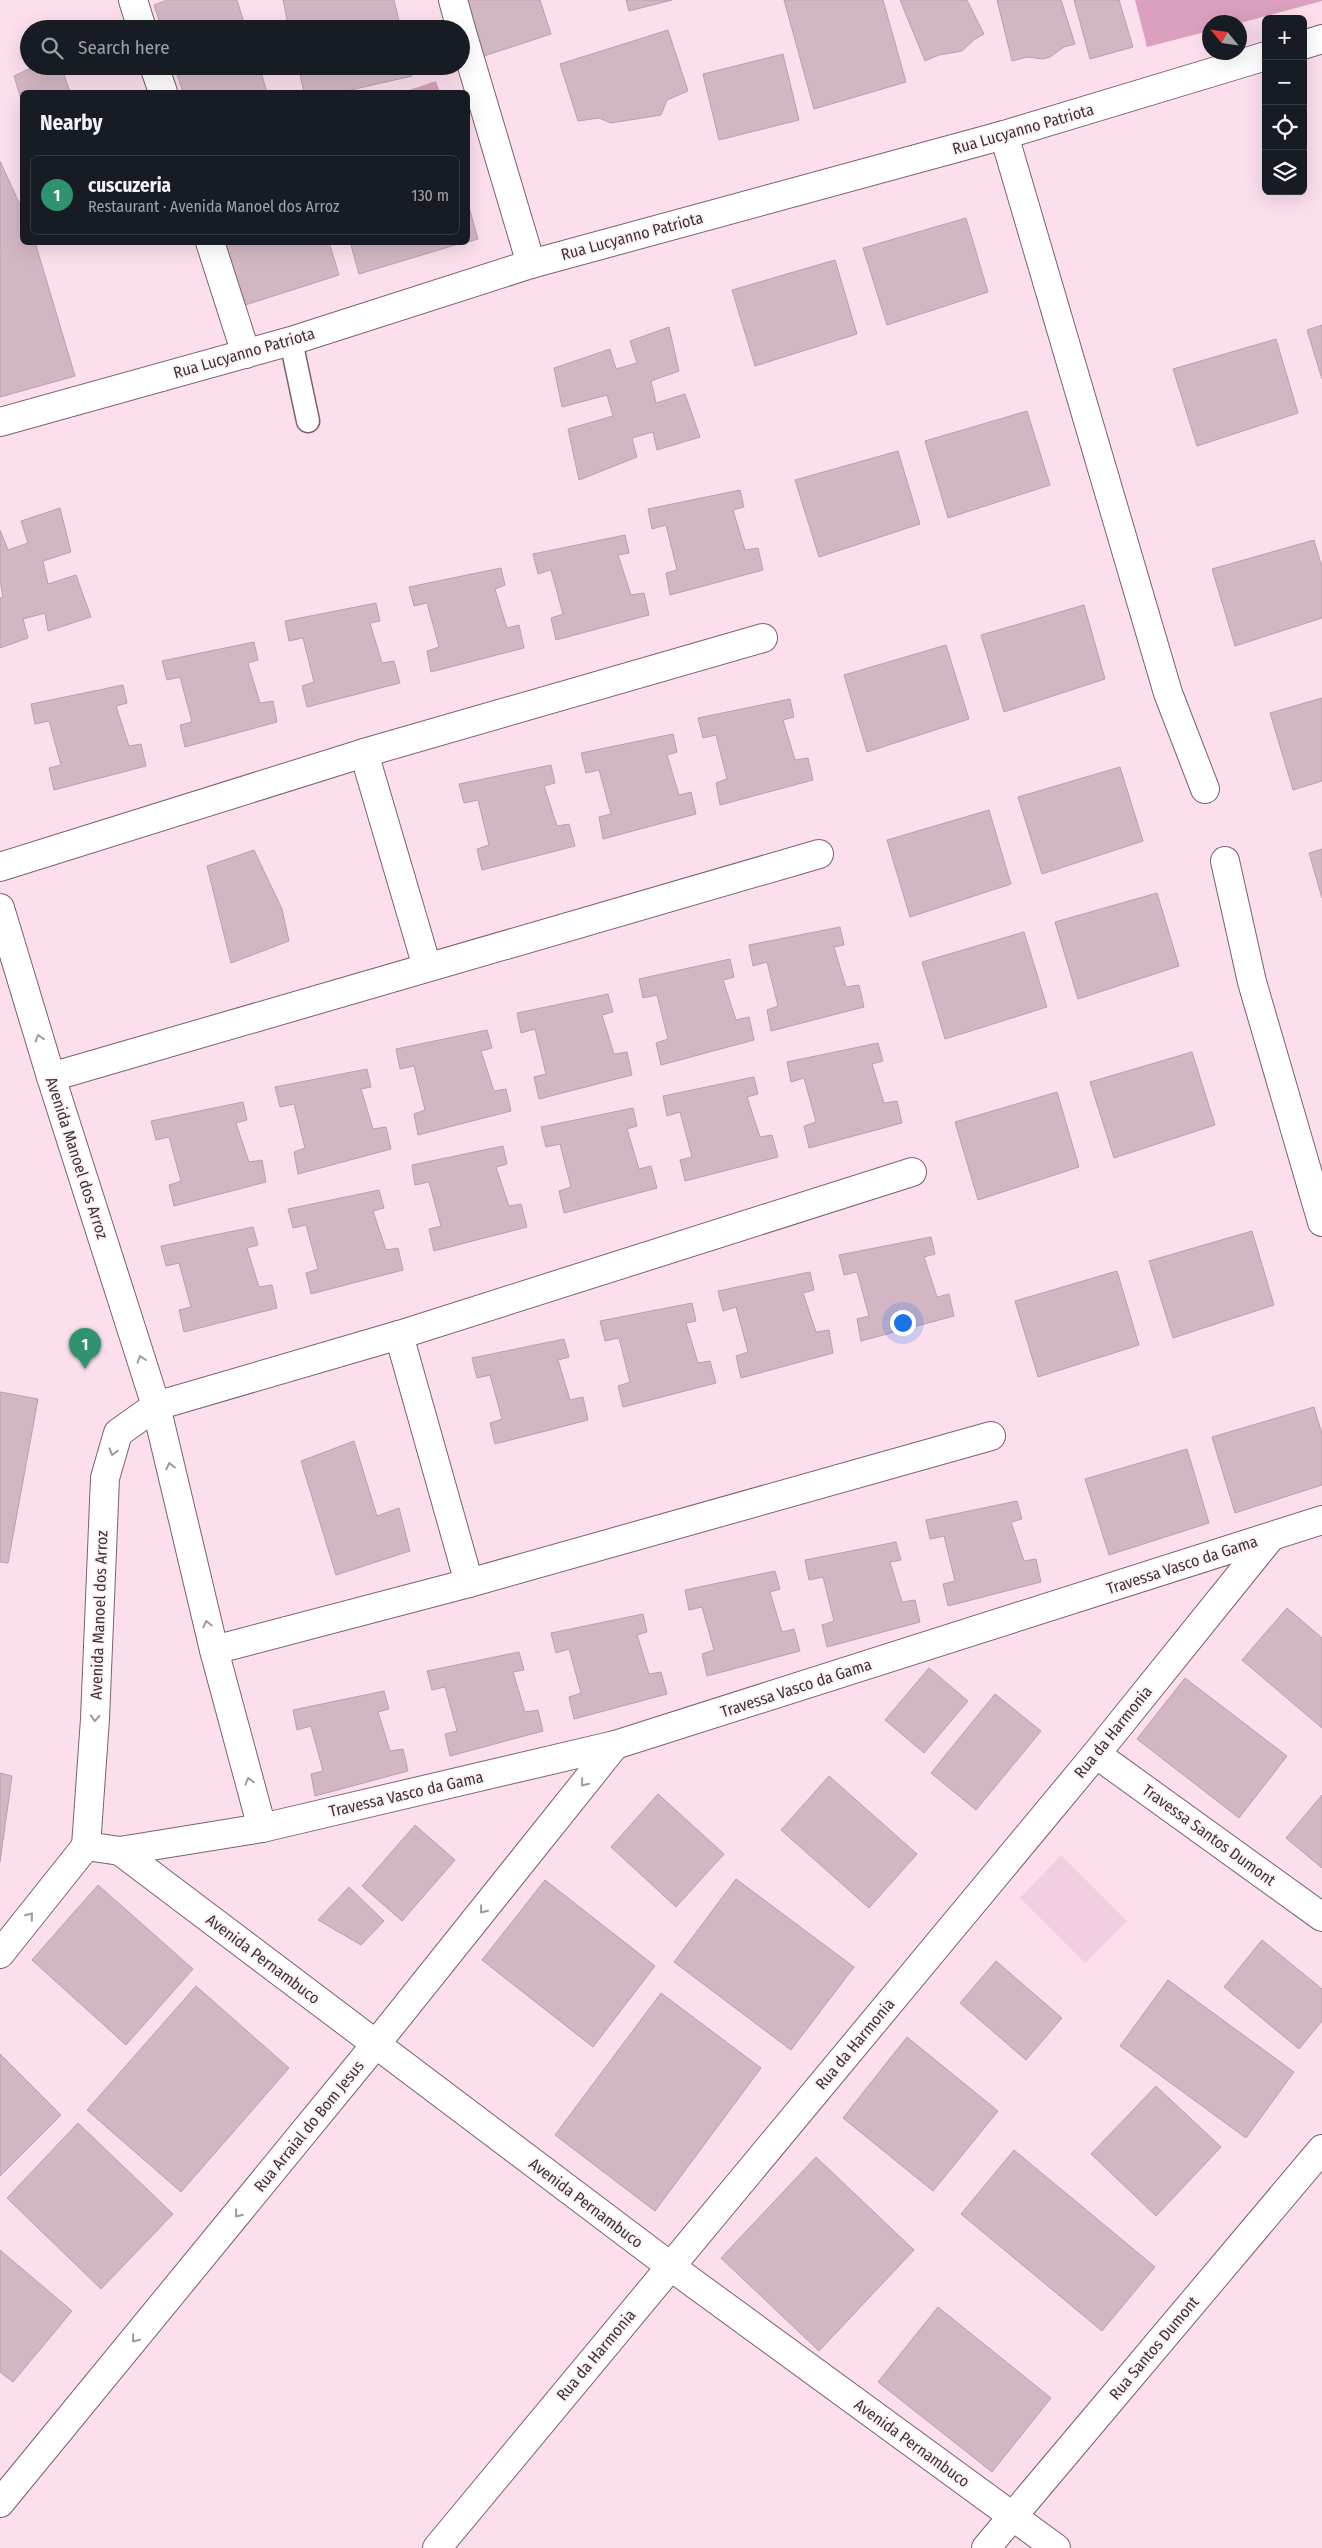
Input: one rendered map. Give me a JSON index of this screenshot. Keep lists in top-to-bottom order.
{
  "streets": {
    "street": [
      "Rua Lucyanno Patriota",
      "Avenida Manoel dos Arroz",
      "Travessa Vasco da Gama",
      "Rua da Harmonia",
      "Travessa Santos Dumont",
      "Avenida Pernambuco",
      "Rua Arraial do Bom Jesus",
      "Rua Santos Dumont"
    ]
  },
  "crossings": [
    ["Avenida Manoel dos Arroz", "Travessa Vasco da Gama"],
    ["Travessa Vasco da Gama", "Rua da Harmonia"],
    ["Travessa Vasco da Gama", "Avenida Pernambuco"],
    ["Travessa Vasco da Gama", "Rua Arraial do Bom Jesus"],
    ["Rua da Harmonia", "Travessa Santos Dumont"],
    ["Rua da Harmonia", "Avenida Pernambuco"],
    ["Avenida Pernambuco", "Rua Arraial do Bom Jesus"],
    ["Avenida Pernambuco", "Rua Santos Dumont"]
  ],
  "one_way": ["Rua Arraial do Bom Jesus"],
  "north": "top left",
  "page": {
    "map_buttons": ["+", "−"],
    "search": "Search here",
    "heading": "Nearby",
    "list": [
      {
        "mark": "1",
        "name": "cuscuzeria",
        "note": "Restaurant · Avenida Manoel dos Arroz",
        "value": "130 m"
      }
    ],
    "pins": "1"
  }
}
